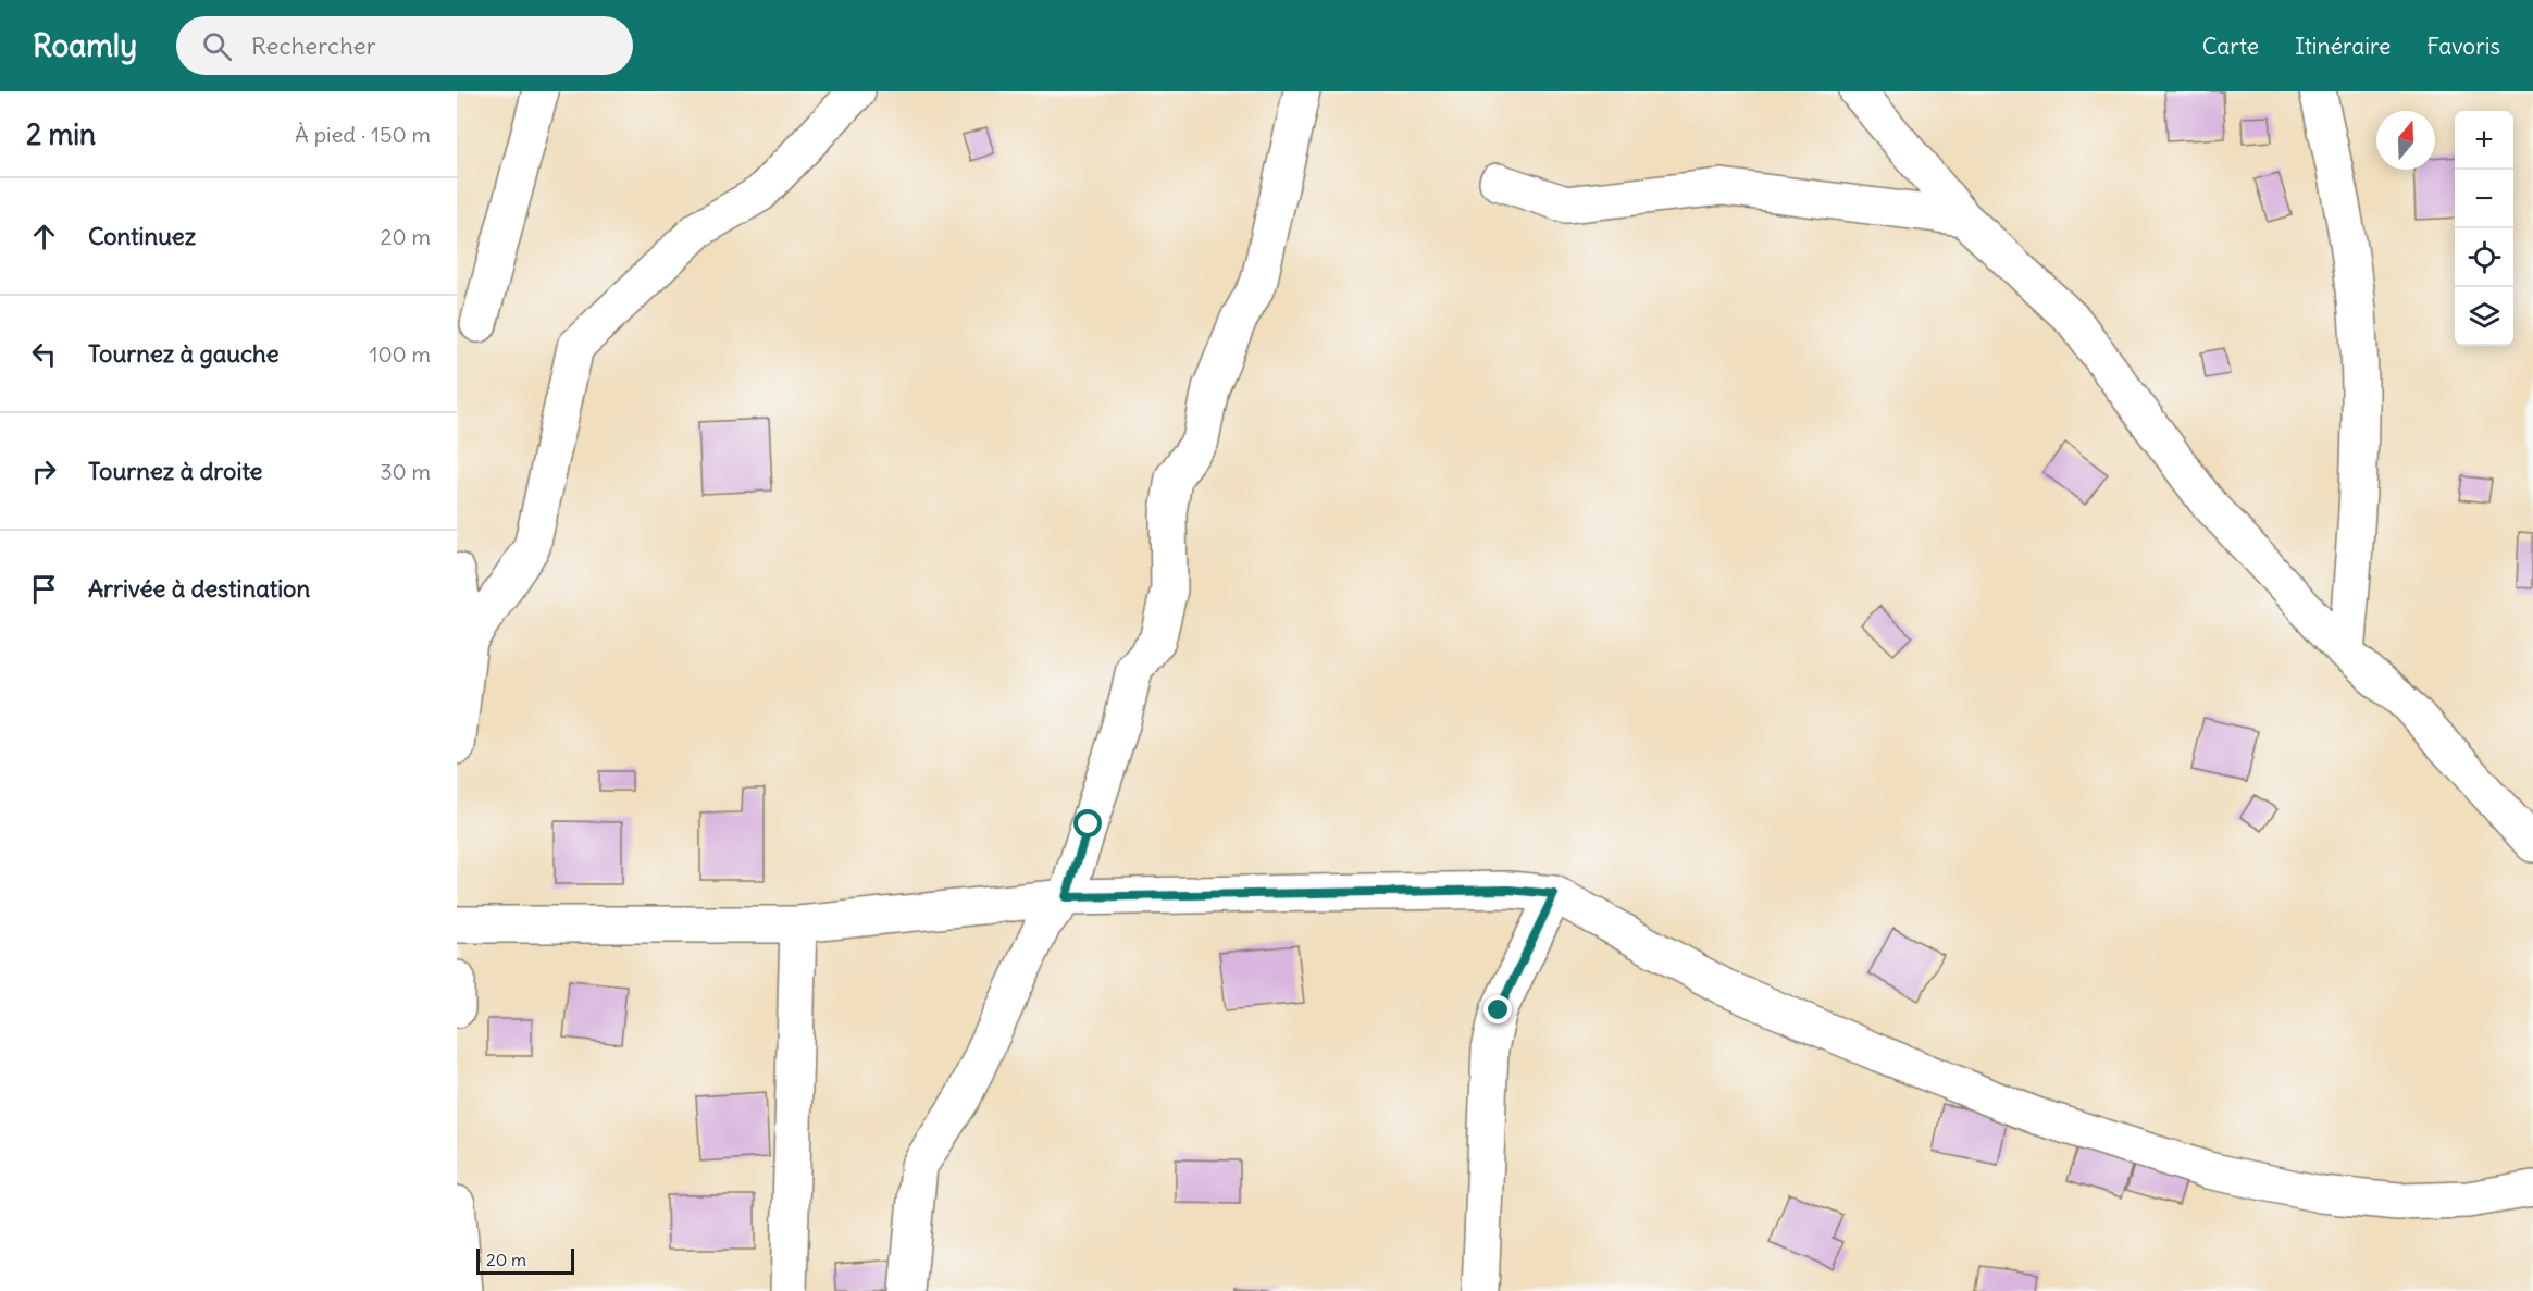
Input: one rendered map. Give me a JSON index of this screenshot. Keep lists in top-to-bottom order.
{
  "scale_bar": "20 m",
  "north": "top",
  "page": {
    "header": "Roamly",
    "search": "Rechercher",
    "nav": ["Carte", "Itinéraire", "Favoris"],
    "heading": ["2 min", "À pied · 150 m"],
    "map_buttons": ["+", "−"],
    "list": [
      ["Continuez", "20 m"],
      ["Tournez à gauche", "100 m"],
      ["Tournez à droite", "30 m"],
      "Arrivée à destination"
    ],
    "scale": "20 m"
  }
}
